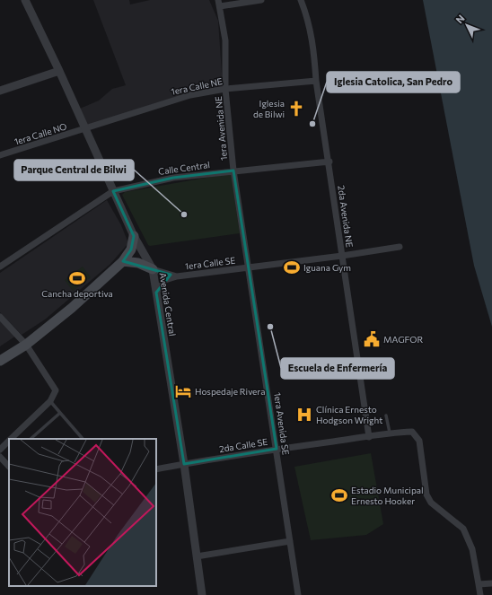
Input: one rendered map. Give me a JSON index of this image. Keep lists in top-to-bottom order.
{
  "streets": {
    "street": [
      "1era Calle NE",
      "1era Avenida NE",
      "1era Calle NO",
      "Calle Central",
      "2da Avenida NE",
      "1era Calle SE",
      "Avenida Central",
      "1era Avenida SE",
      "2da Calle SE"
    ]
  },
  "crossings": [
    ["1era Calle NE", "1era Avenida NE"],
    ["1era Calle NE", "1era Calle NO"],
    ["1era Calle NE", "2da Avenida NE"],
    ["1era Calle NE", "Avenida Central"],
    ["1era Avenida NE", "Calle Central"],
    ["1era Avenida NE", "1era Avenida SE"],
    ["1era Calle NO", "Avenida Central"],
    ["Calle Central", "2da Avenida NE"],
    ["Calle Central", "Avenida Central"],
    ["Calle Central", "1era Avenida SE"],
    ["2da Avenida NE", "1era Calle SE"],
    ["2da Avenida NE", "2da Calle SE"],
    ["1era Calle SE", "Avenida Central"],
    ["1era Calle SE", "1era Avenida SE"],
    ["Avenida Central", "2da Calle SE"],
    ["1era Avenida SE", "2da Calle SE"]
  ],
  "places": {
    "church": ["Iglesia de Bilwi"],
    "other": ["Iglesia Catolica, San Pedro", "Parque Central de Bilwi", "Escuela de Enfermería"],
    "sports": ["Iguana Gym", "Cancha deportiva", "Estadio Municipal Ernesto Hooker"],
    "public building": ["MAGFOR"],
    "hotel": ["Hospedaje Rivera"],
    "hospital": ["Clínica Ernesto Hodgson Wright"]
  },
  "north": "top left"
}
